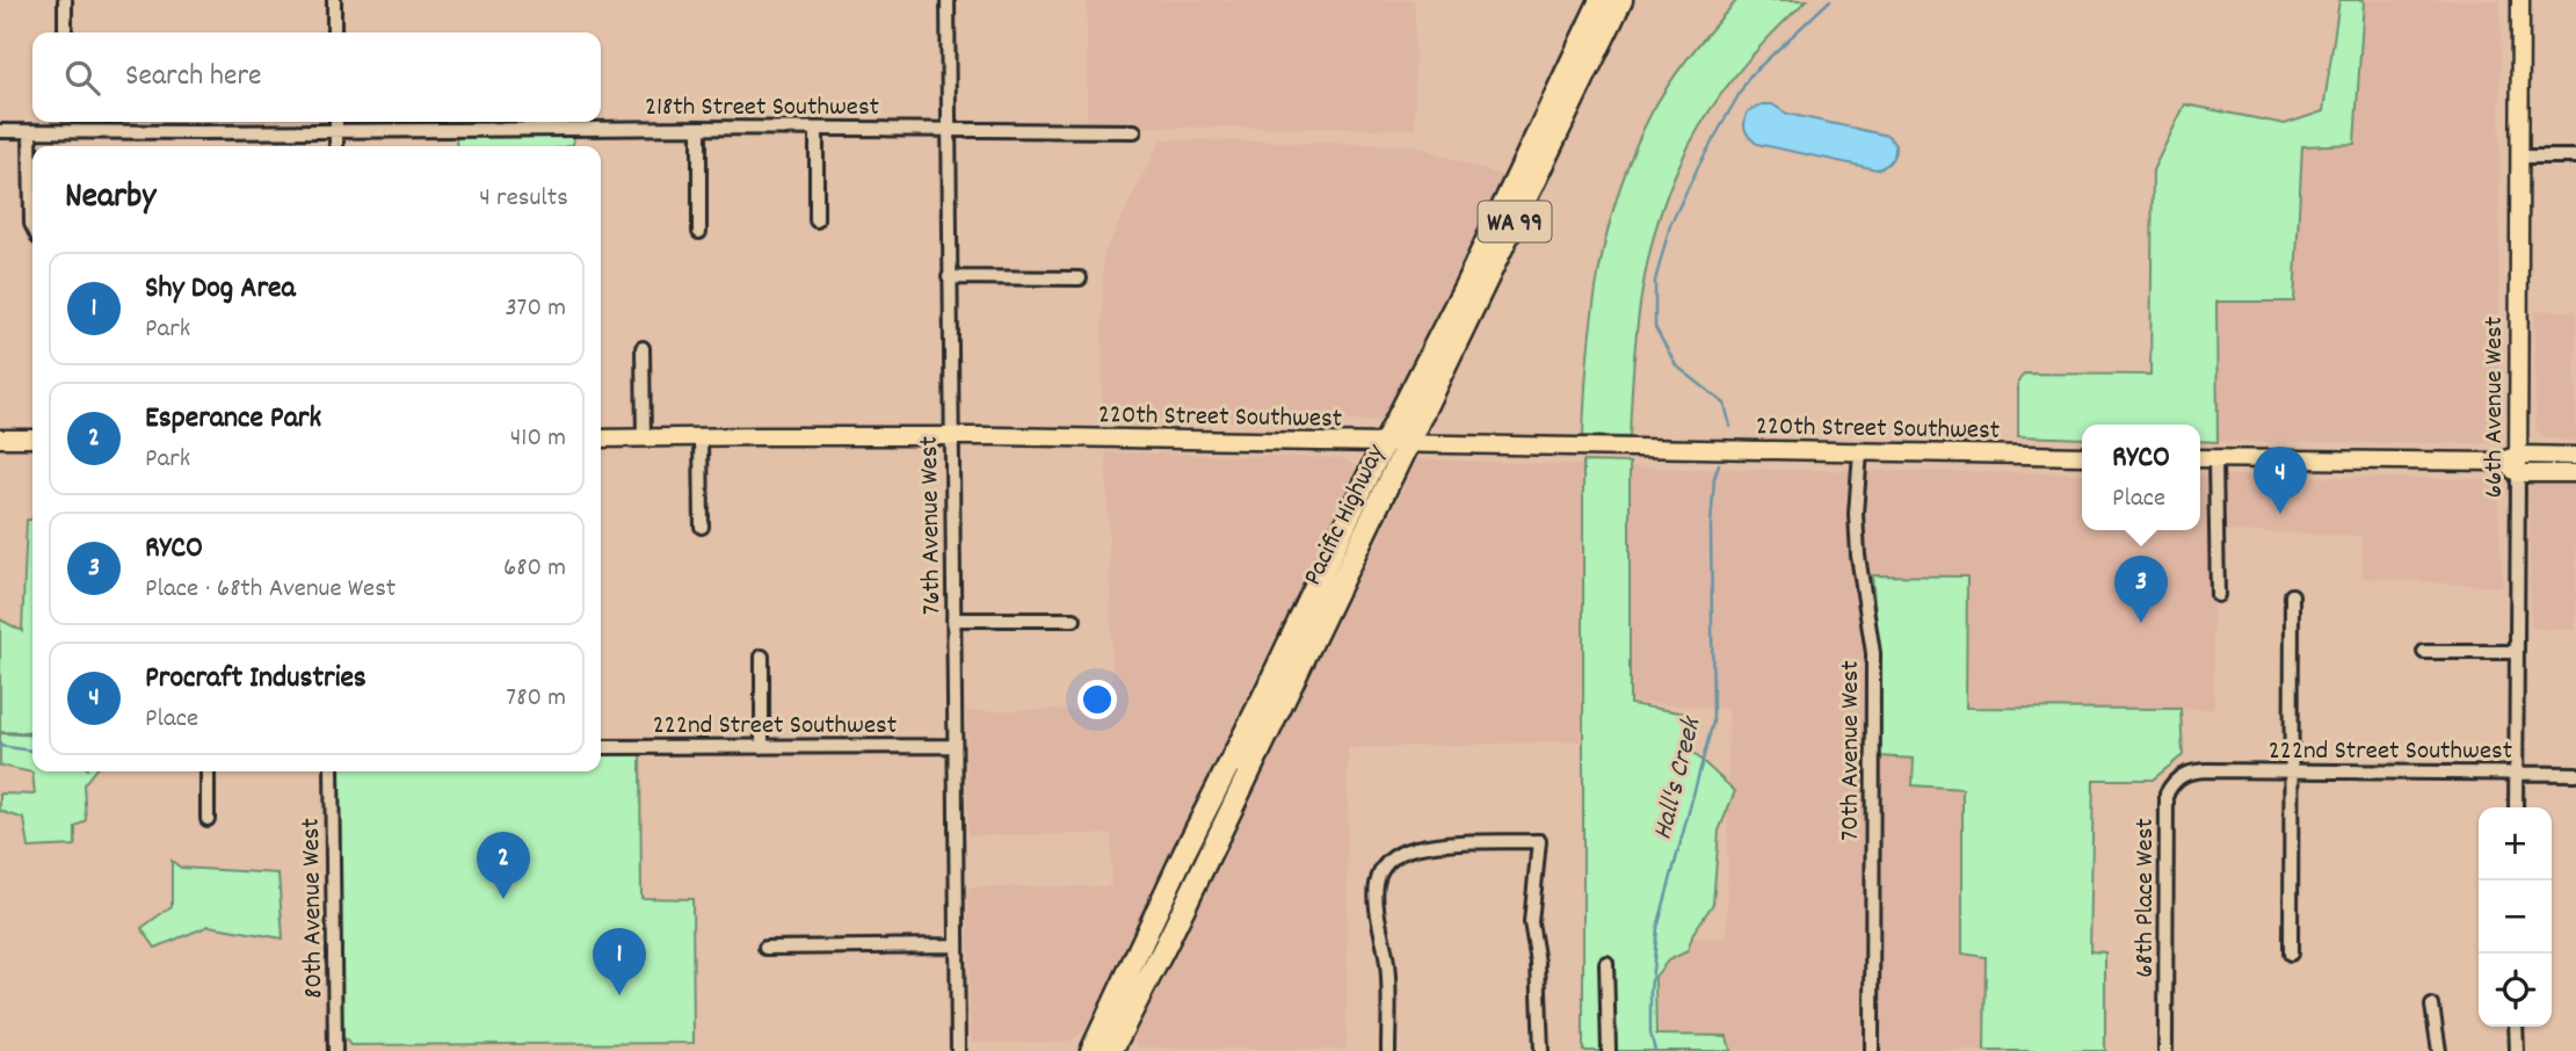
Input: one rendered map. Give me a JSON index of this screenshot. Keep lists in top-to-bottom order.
{
  "streets": {
    "highway": ["WA 99", "Pacific Highway"],
    "main road": ["66th Avenue West", "220th Street Southwest"],
    "street": [
      "218th Street Southwest",
      "76th Avenue West",
      "222nd Street Southwest",
      "70th Avenue West",
      "68th Place West",
      "80th Avenue West"
    ]
  },
  "crossings": [
    ["218th Street Southwest", "76th Avenue West"],
    ["66th Avenue West", "222nd Street Southwest"],
    ["220th Street Southwest", "Pacific Highway"],
    ["220th Street Southwest", "76th Avenue West"],
    ["220th Street Southwest", "70th Avenue West"],
    ["76th Avenue West", "222nd Street Southwest"],
    ["222nd Street Southwest", "68th Place West"]
  ],
  "water": ["Hall's Creek"],
  "page": {
    "search": "Search here",
    "heading": ["Nearby", "4 results"],
    "list": [
      {
        "mark": "1",
        "name": "Shy Dog Area",
        "note": "Park",
        "value": "370 m"
      },
      {
        "mark": "2",
        "name": "Esperance Park",
        "note": "Park",
        "value": "410 m"
      },
      {
        "mark": "3",
        "name": "RYCO",
        "note": "Place · 68th Avenue West",
        "value": "680 m"
      },
      {
        "mark": "4",
        "name": "Procraft Industries",
        "note": "Place",
        "value": "780 m"
      }
    ],
    "popup": ["RYCO", "Place"],
    "pins": [
      "4",
      "3",
      "2",
      "1"
    ],
    "map_buttons": ["+", "−"]
  }
}
